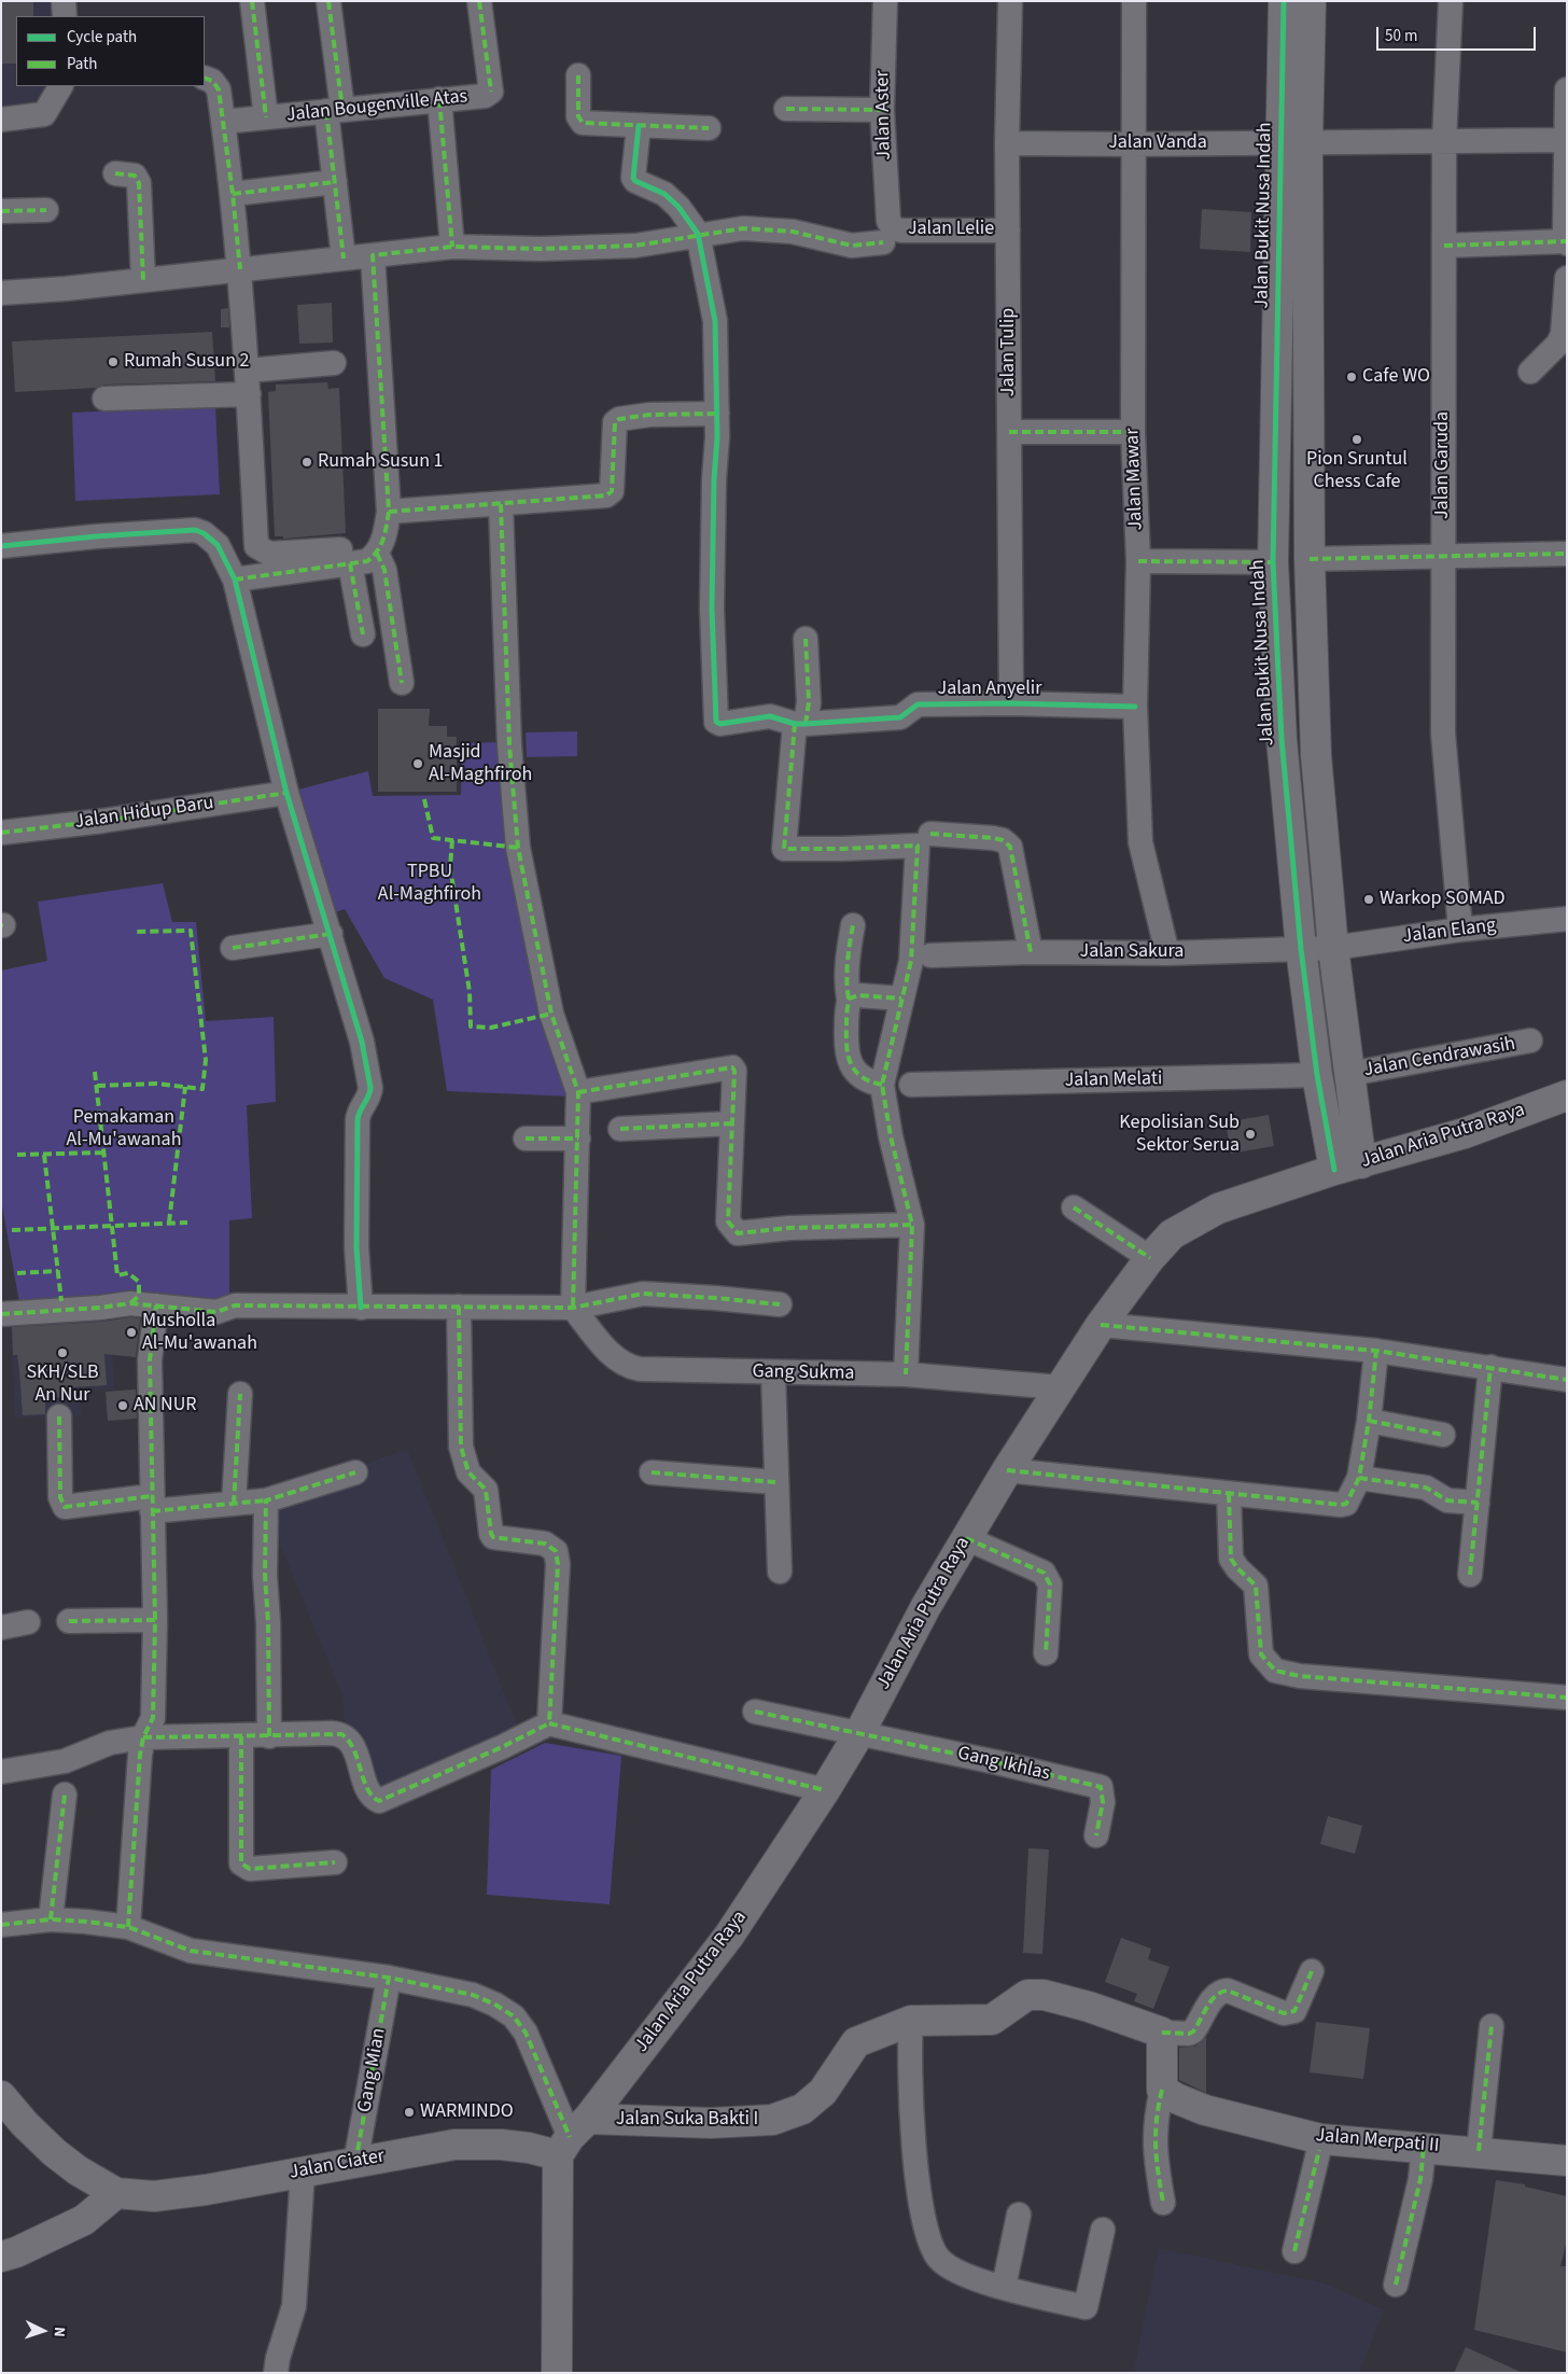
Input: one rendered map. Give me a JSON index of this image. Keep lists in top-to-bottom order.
{
  "streets": {
    "street": [
      "Jalan Bougenville Atas",
      "Jalan Aster",
      "Jalan Vanda",
      "Jalan Bukit Nusa Indah",
      "Jalan Lelie",
      "Jalan Tulip",
      "Jalan Garuda",
      "Jalan Mawar",
      "Jalan Anyelir",
      "Jalan Hidup Baru",
      "Jalan Elang",
      "Jalan Sakura",
      "Jalan Cendrawasih",
      "Jalan Melati",
      "Jalan Aria Putra Raya",
      "Gang Sukma",
      "Gang Ikhlas",
      "Gang Mian",
      "Jalan Suka Bakti I",
      "Jalan Merpati II",
      "Jalan Ciater"
    ]
  },
  "crossings": [
    ["Jalan Aster", "Jalan Lelie"],
    ["Jalan Vanda", "Jalan Bukit Nusa Indah"],
    ["Jalan Vanda", "Jalan Tulip"],
    ["Jalan Vanda", "Jalan Garuda"],
    ["Jalan Vanda", "Jalan Mawar"],
    ["Jalan Bukit Nusa Indah", "Jalan Elang"],
    ["Jalan Bukit Nusa Indah", "Jalan Sakura"],
    ["Jalan Bukit Nusa Indah", "Jalan Cendrawasih"],
    ["Jalan Bukit Nusa Indah", "Jalan Melati"],
    ["Jalan Bukit Nusa Indah", "Jalan Aria Putra Raya"],
    ["Jalan Lelie", "Jalan Tulip"],
    ["Jalan Tulip", "Jalan Anyelir"],
    ["Jalan Garuda", "Jalan Elang"],
    ["Jalan Mawar", "Jalan Anyelir"],
    ["Jalan Mawar", "Jalan Sakura"],
    ["Jalan Elang", "Jalan Sakura"],
    ["Jalan Aria Putra Raya", "Gang Sukma"],
    ["Jalan Aria Putra Raya", "Gang Ikhlas"],
    ["Jalan Aria Putra Raya", "Jalan Suka Bakti I"],
    ["Jalan Aria Putra Raya", "Jalan Ciater"],
    ["Gang Mian", "Jalan Ciater"],
    ["Jalan Suka Bakti I", "Jalan Ciater"]
  ],
  "parks": ["TPBU Al-Maghfiroh", "Pemakaman Al-Mu'awanah"],
  "places": [
    "Rumah Susun 2",
    "Cafe WO",
    "Pion Sruntul Chess Cafe",
    "Rumah Susun 1",
    "Masjid Al-Maghfiroh",
    "Warkop SOMAD",
    "Kepolisian Sub Sektor Serua",
    "Musholla Al-Mu'awanah",
    "SKH/SLB An Nur",
    "AN NUR",
    "WARMINDO"
  ],
  "legend": ["Cycle path", "Path"],
  "scale_bar": "50 m",
  "north": "right"
}
